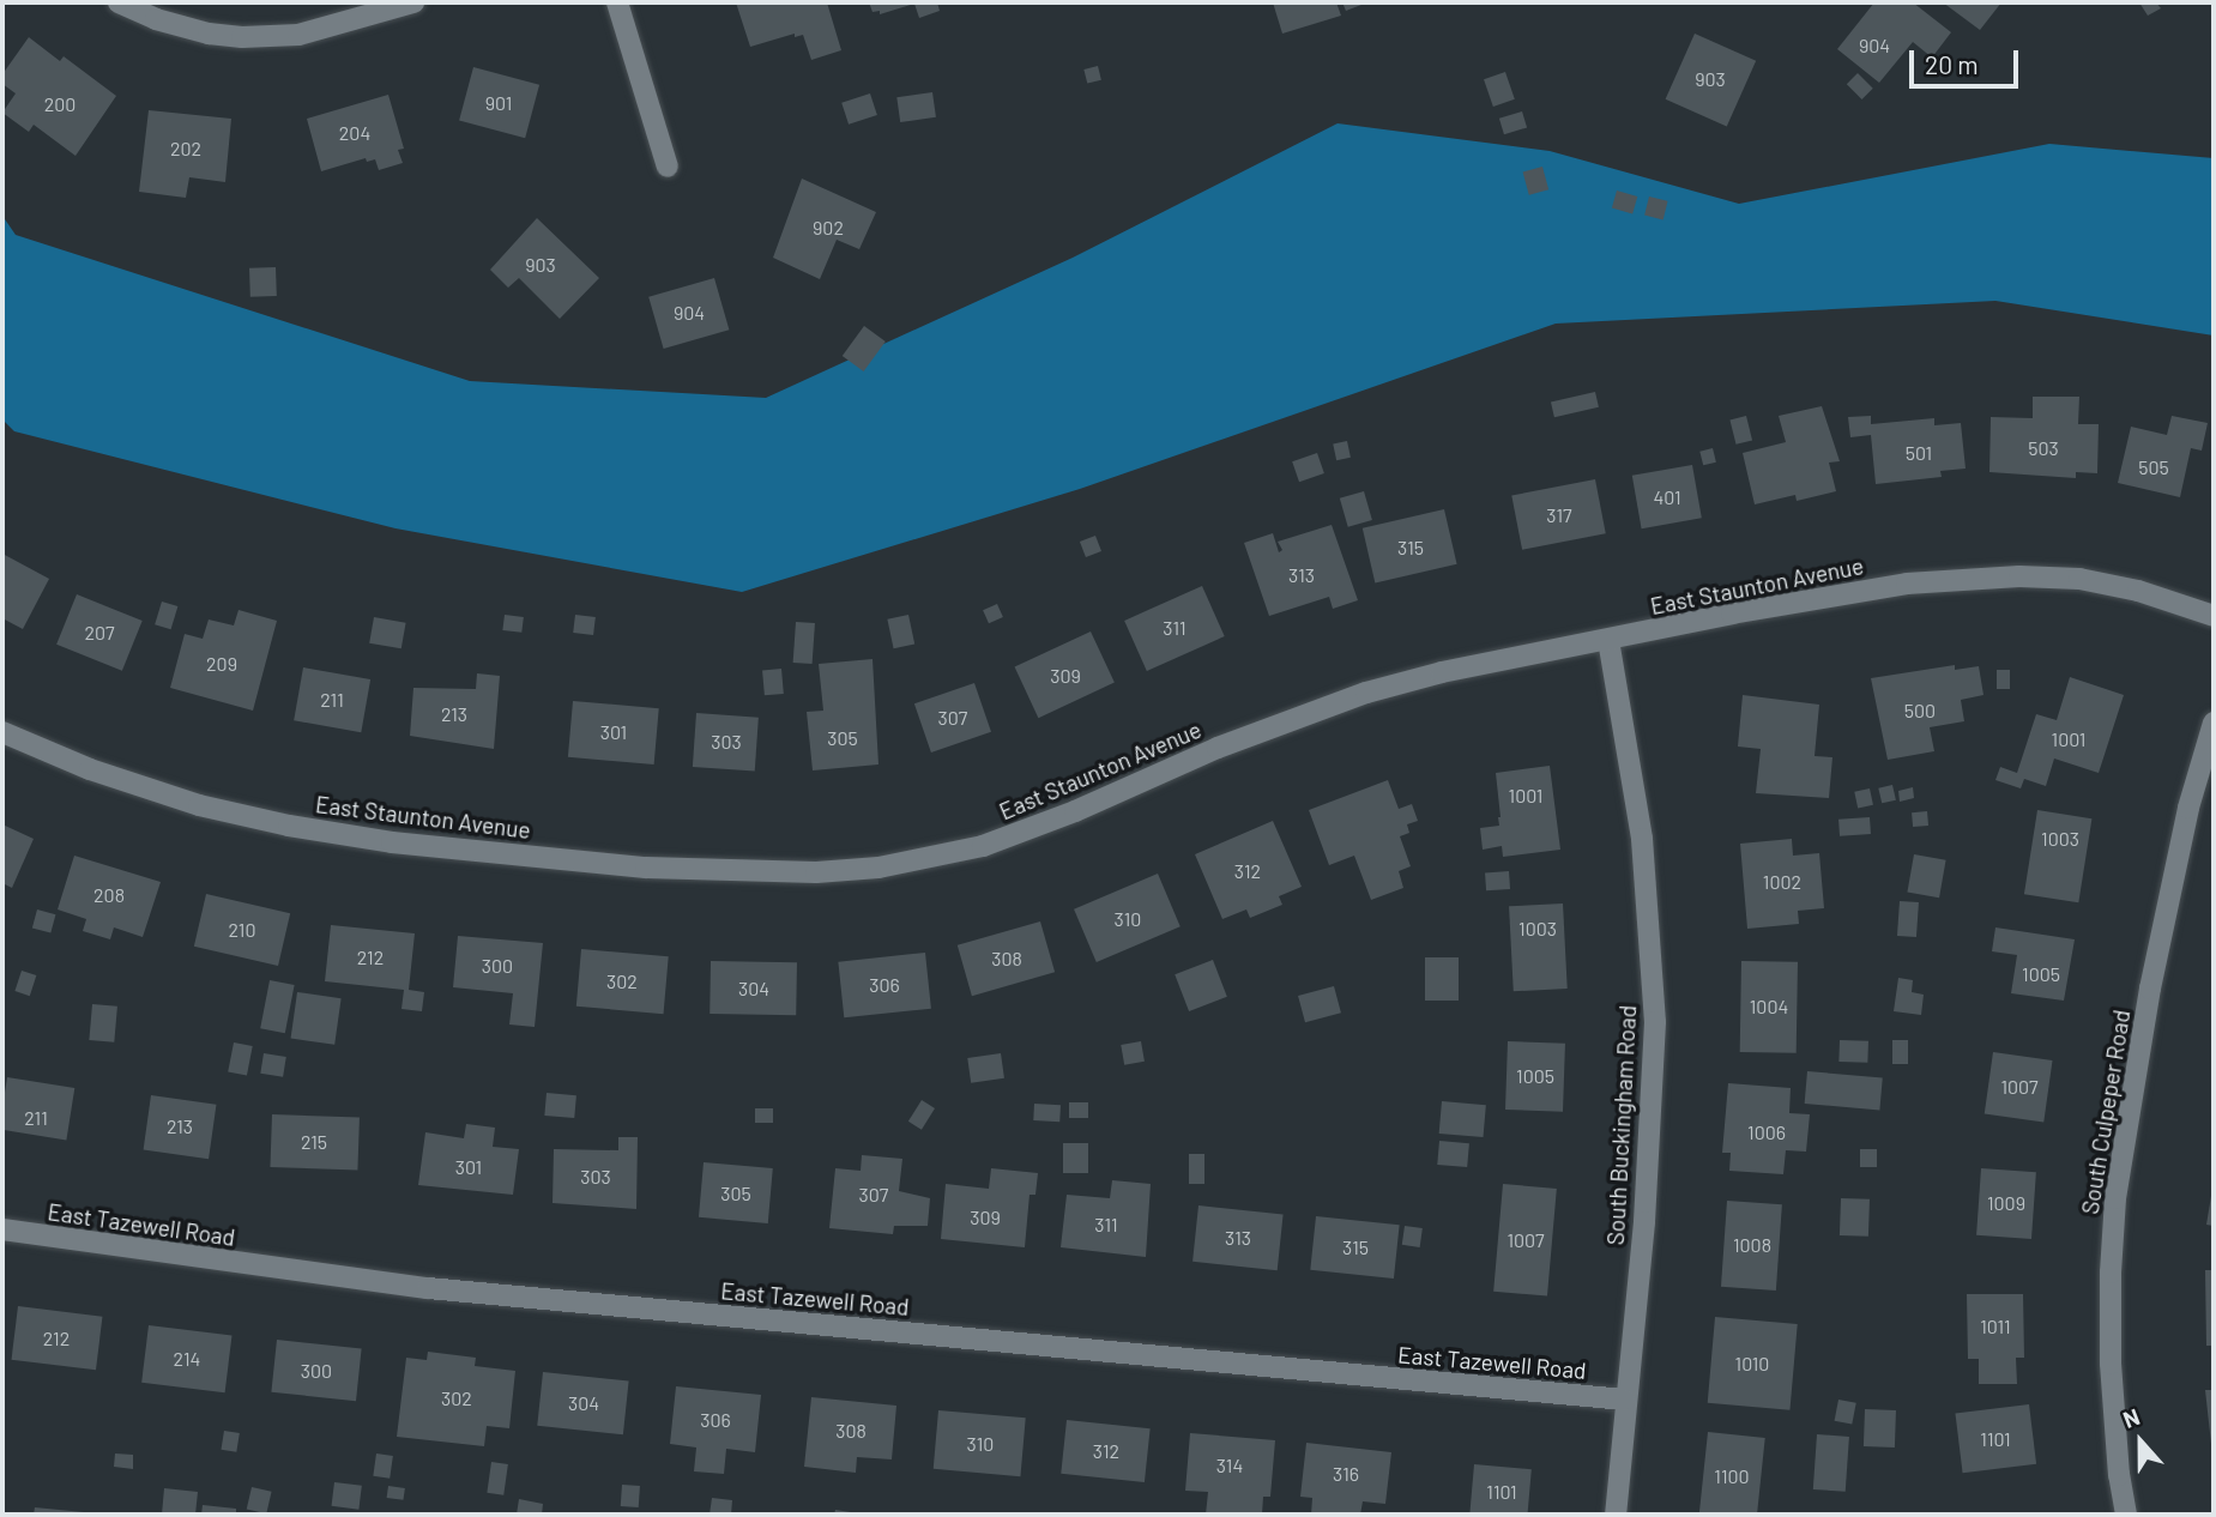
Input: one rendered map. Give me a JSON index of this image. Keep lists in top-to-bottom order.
{
  "streets": {
    "street": [
      "East Staunton Avenue",
      "South Culpeper Road",
      "South Buckingham Road",
      "East Tazewell Road"
    ]
  },
  "crossings": [
    ["East Staunton Avenue", "South Buckingham Road"],
    ["South Buckingham Road", "East Tazewell Road"]
  ],
  "house_numbers": [
    "904",
    "903",
    "901",
    "200",
    "204",
    "202",
    "902",
    "903",
    "904",
    "503",
    "501",
    "505",
    "401",
    "317",
    "315",
    "313",
    "311",
    "207",
    "209",
    "309",
    "211",
    "500",
    "213",
    "307",
    "301",
    "305",
    "1001",
    "303",
    "1001",
    "1003",
    "312",
    "1002",
    "208",
    "310",
    "1003",
    "210",
    "212",
    "308",
    "300",
    "1005",
    "302",
    "306",
    "304",
    "1004",
    "1005",
    "1007",
    "211",
    "213",
    "1006",
    "215",
    "301",
    "303",
    "305",
    "307",
    "1009",
    "309",
    "311",
    "313",
    "1007",
    "1008",
    "315",
    "1011",
    "212",
    "214",
    "1010",
    "300",
    "302",
    "304",
    "306",
    "308",
    "1101",
    "310",
    "312",
    "314",
    "316",
    "1100",
    "1101"
  ],
  "scale_bar": "20 m",
  "north": "top"
}
